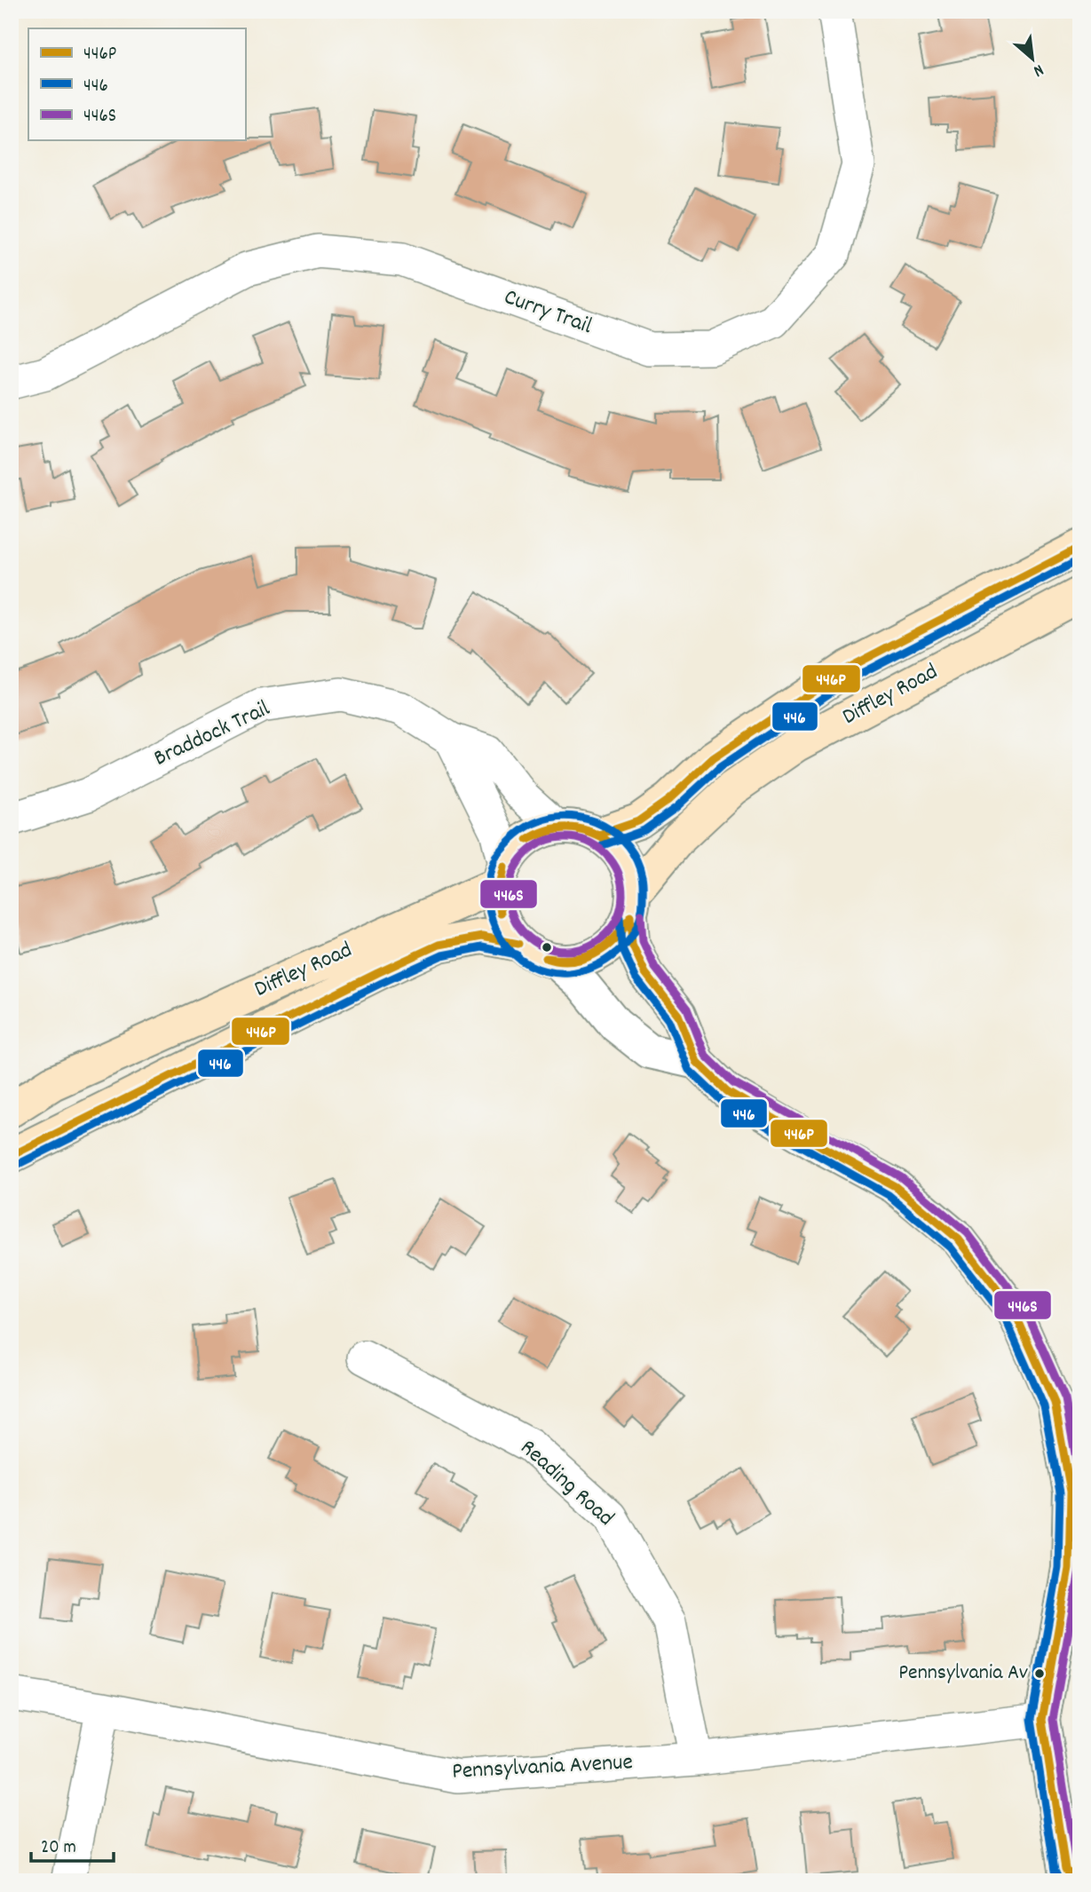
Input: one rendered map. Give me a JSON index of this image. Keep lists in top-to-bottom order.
{
  "streets": {
    "main road": ["Diffley Road"],
    "street": [
      "Curry Trail",
      "Braddock Trail",
      "Reading Road",
      "Pennsylvania Avenue"
    ]
  },
  "crossings": [
    ["Diffley Road", "Braddock Trail"],
    ["Reading Road", "Pennsylvania Avenue"]
  ],
  "places": ["Pennsylvania Av"],
  "lines": ["transit line 446P", "transit line 446", "transit line 446S"],
  "legend": ["446P", "446", "446S"],
  "scale_bar": "20 m",
  "north": "bottom right"
}
